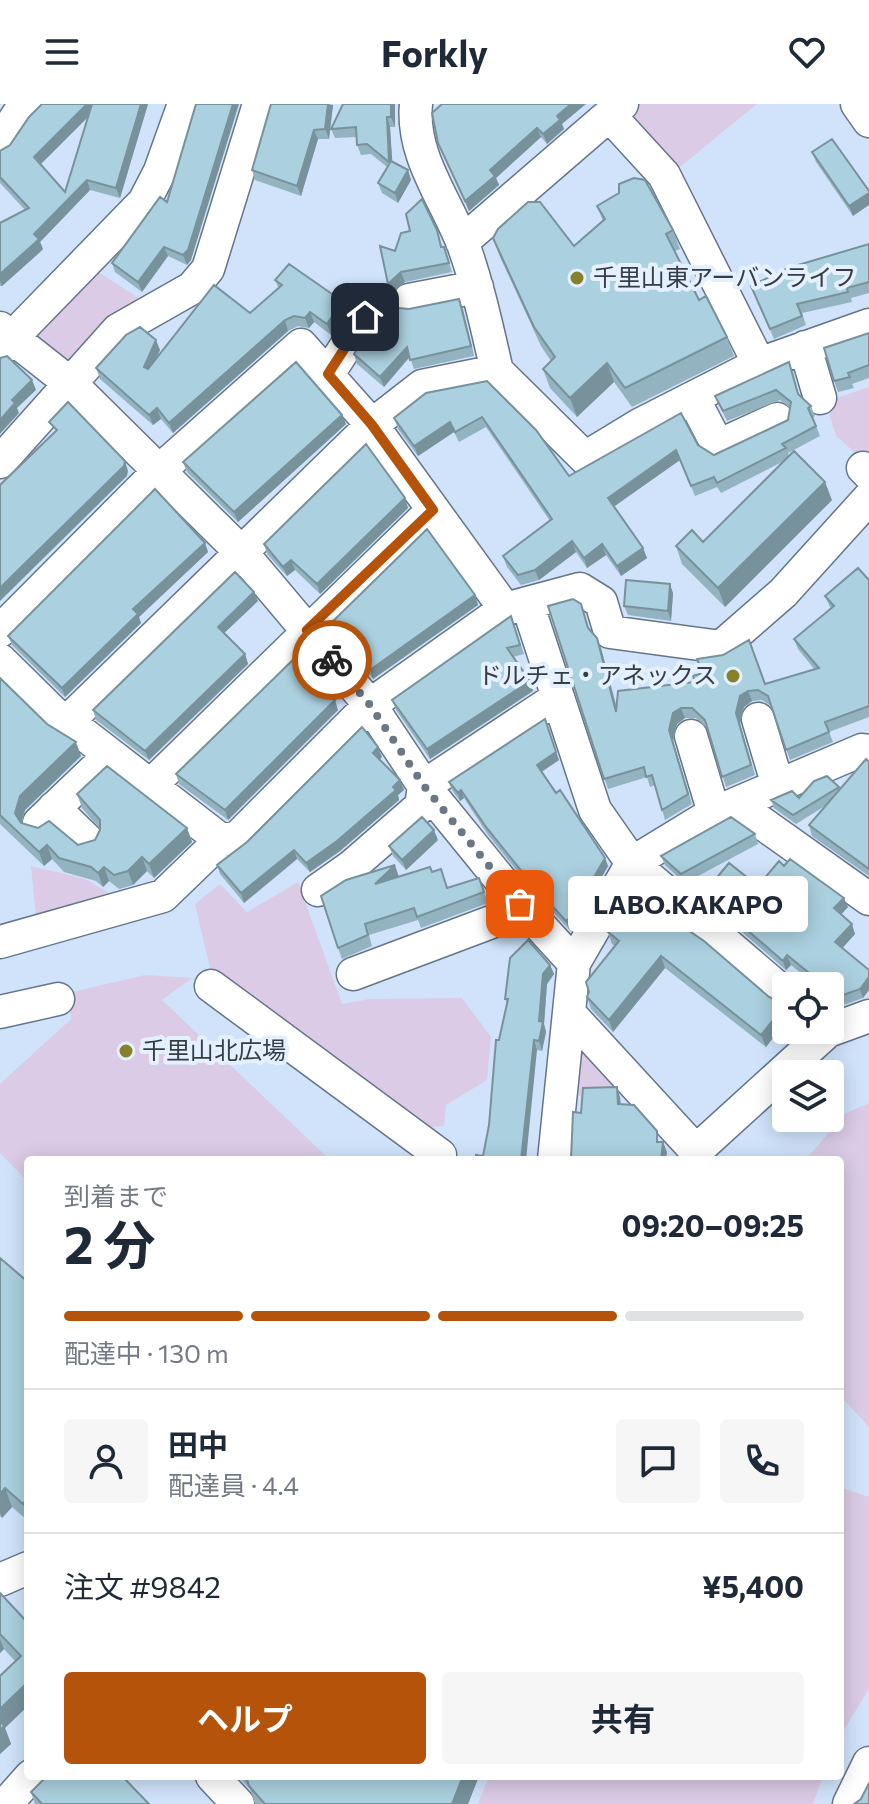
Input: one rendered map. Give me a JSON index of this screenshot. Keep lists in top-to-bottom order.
{
  "places": [
    "千里山東アーバンライフ",
    "ドルチェ・アネックス",
    "LABO.KAKAPO",
    "千里山北広場"
  ],
  "page": {
    "header": "Forkly",
    "bubble": "LABO.KAKAPO",
    "heading": ["2 分", "到着まで", "09:20–09:25"],
    "panel": [
      "田中",
      "配達員 · 4.4",
      "注文 #9842",
      "¥5,400"
    ],
    "bar": "配達中 · 130 m",
    "buttons": ["ヘルプ", "共有"]
  }
}
